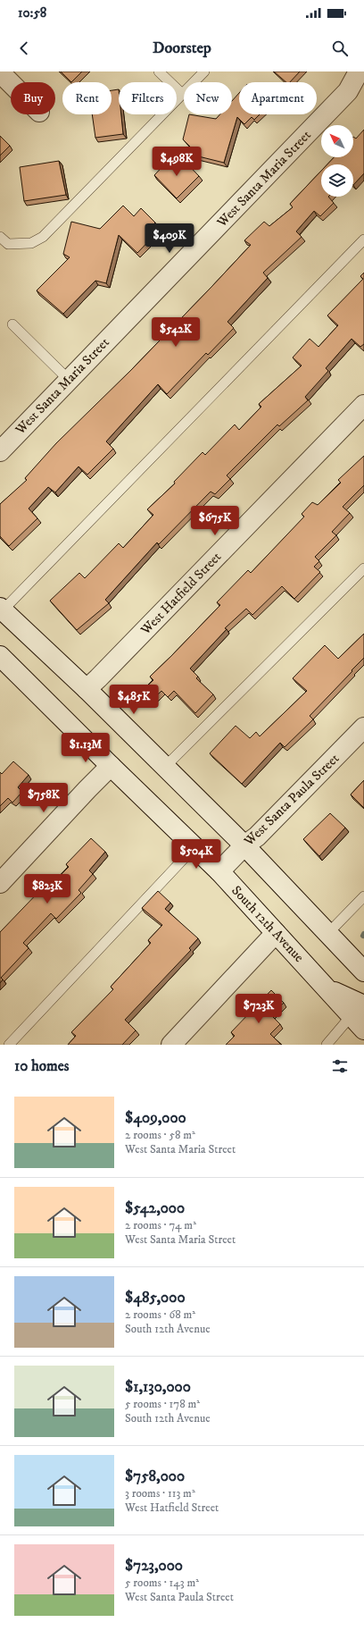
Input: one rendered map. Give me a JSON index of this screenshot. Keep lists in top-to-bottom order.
{
  "streets": {
    "street": [
      "West Santa Maria Street",
      "West Hatfield Street",
      "West Santa Paula Street",
      "South 12th Avenue"
    ]
  },
  "crossings": [
    ["West Santa Paula Street", "South 12th Avenue"]
  ],
  "north": "top left",
  "page": {
    "status": "10:58",
    "header": "Doorstep",
    "chip": [
      "Buy",
      "Rent",
      "Filters",
      "New",
      "Apartment"
    ],
    "price": [
      "$498K",
      "$409K",
      "$542K",
      "$675K",
      "$485K",
      "$1.13M",
      "$758K",
      "$504K",
      "$823K",
      "$723K"
    ],
    "heading": "10 homes",
    "list": [
      {
        "name": "$409,000",
        "note": "2 rooms · 58 m² · West Santa Maria Street"
      },
      {
        "name": "$542,000",
        "note": "2 rooms · 74 m² · West Santa Maria Street"
      },
      {
        "name": "$485,000",
        "note": "2 rooms · 68 m² · South 12th Avenue"
      },
      {
        "name": "$1,130,000",
        "note": "5 rooms · 178 m² · South 12th Avenue"
      },
      {
        "name": "$758,000",
        "note": "3 rooms · 113 m² · West Hatfield Street"
      },
      {
        "name": "$723,000",
        "note": "5 rooms · 143 m² · West Santa Paula Street"
      }
    ]
  }
}
